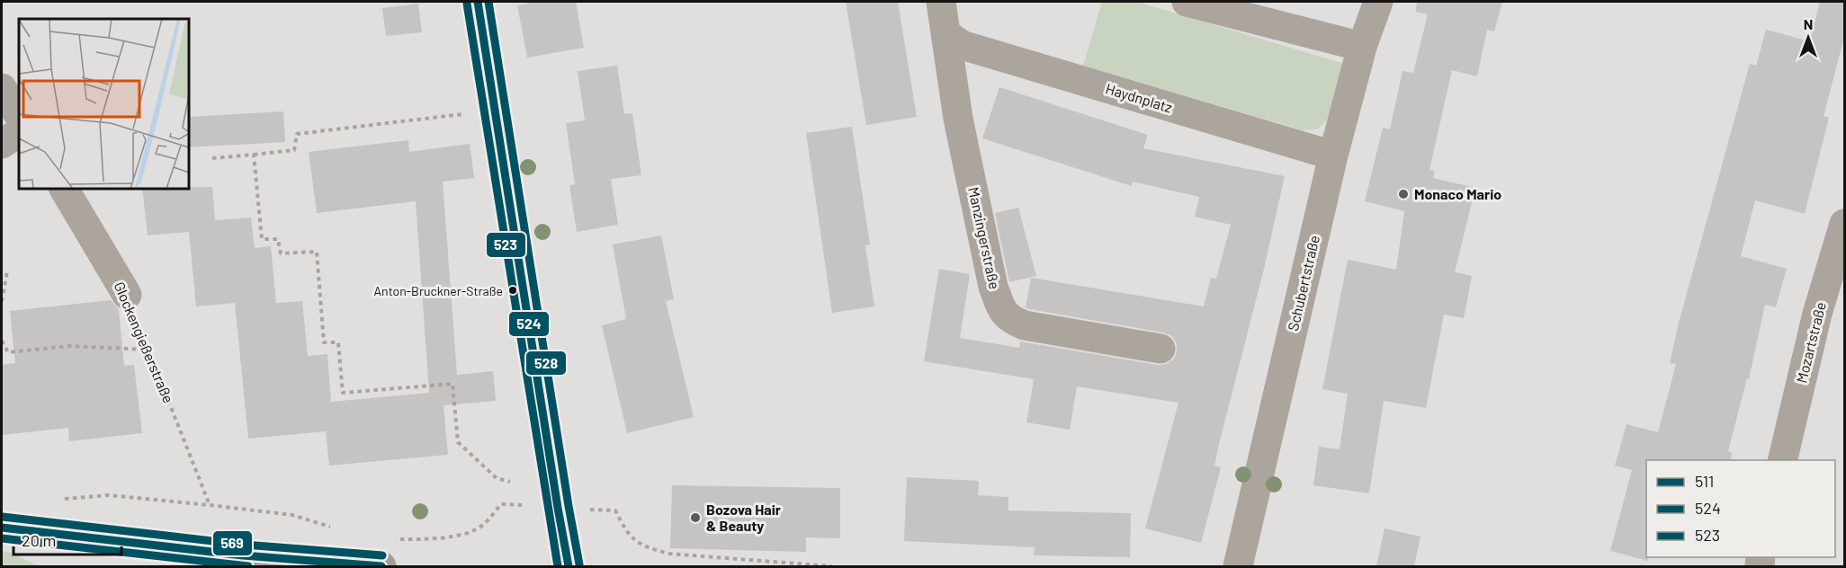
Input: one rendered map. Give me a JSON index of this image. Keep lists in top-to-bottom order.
{
  "streets": {
    "street": [
      "Haydnplatz",
      "Manzingerstraße",
      "Schubertstraße",
      "Glockengießerstraße",
      "Mozartstraße"
    ]
  },
  "crossings": [
    ["Haydnplatz", "Manzingerstraße"],
    ["Haydnplatz", "Schubertstraße"]
  ],
  "places": ["Monaco Mario", "Anton-Bruckner-Straße", "Bozova Hair & Beauty"],
  "lines": [
    "transit line 524",
    "transit line 528",
    "transit line 523",
    "transit line 569",
    "transit line 511"
  ],
  "legend": ["511", "524", "523"],
  "scale_bar": "20 m",
  "north": "top"
}
